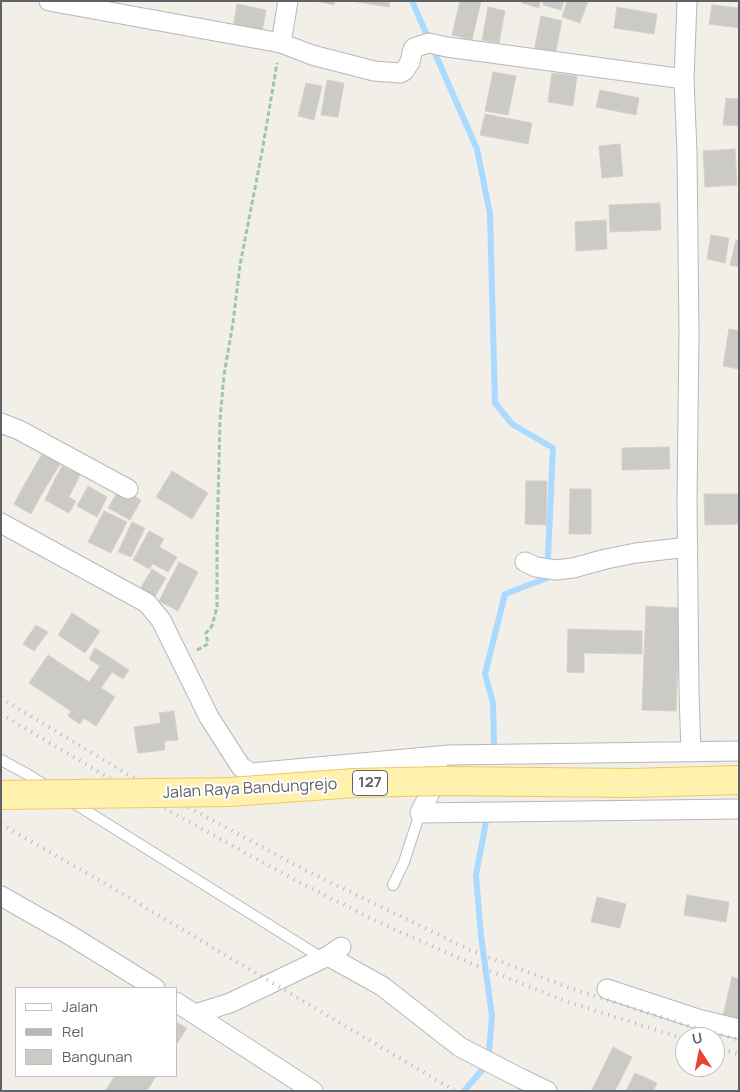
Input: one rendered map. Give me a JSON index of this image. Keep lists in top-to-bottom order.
{
  "streets": {
    "main road": ["127", "Jalan Raya Bandungrejo"]
  },
  "legend": ["Jalan", "Rel", "Bangunan"],
  "north": "top"
}
